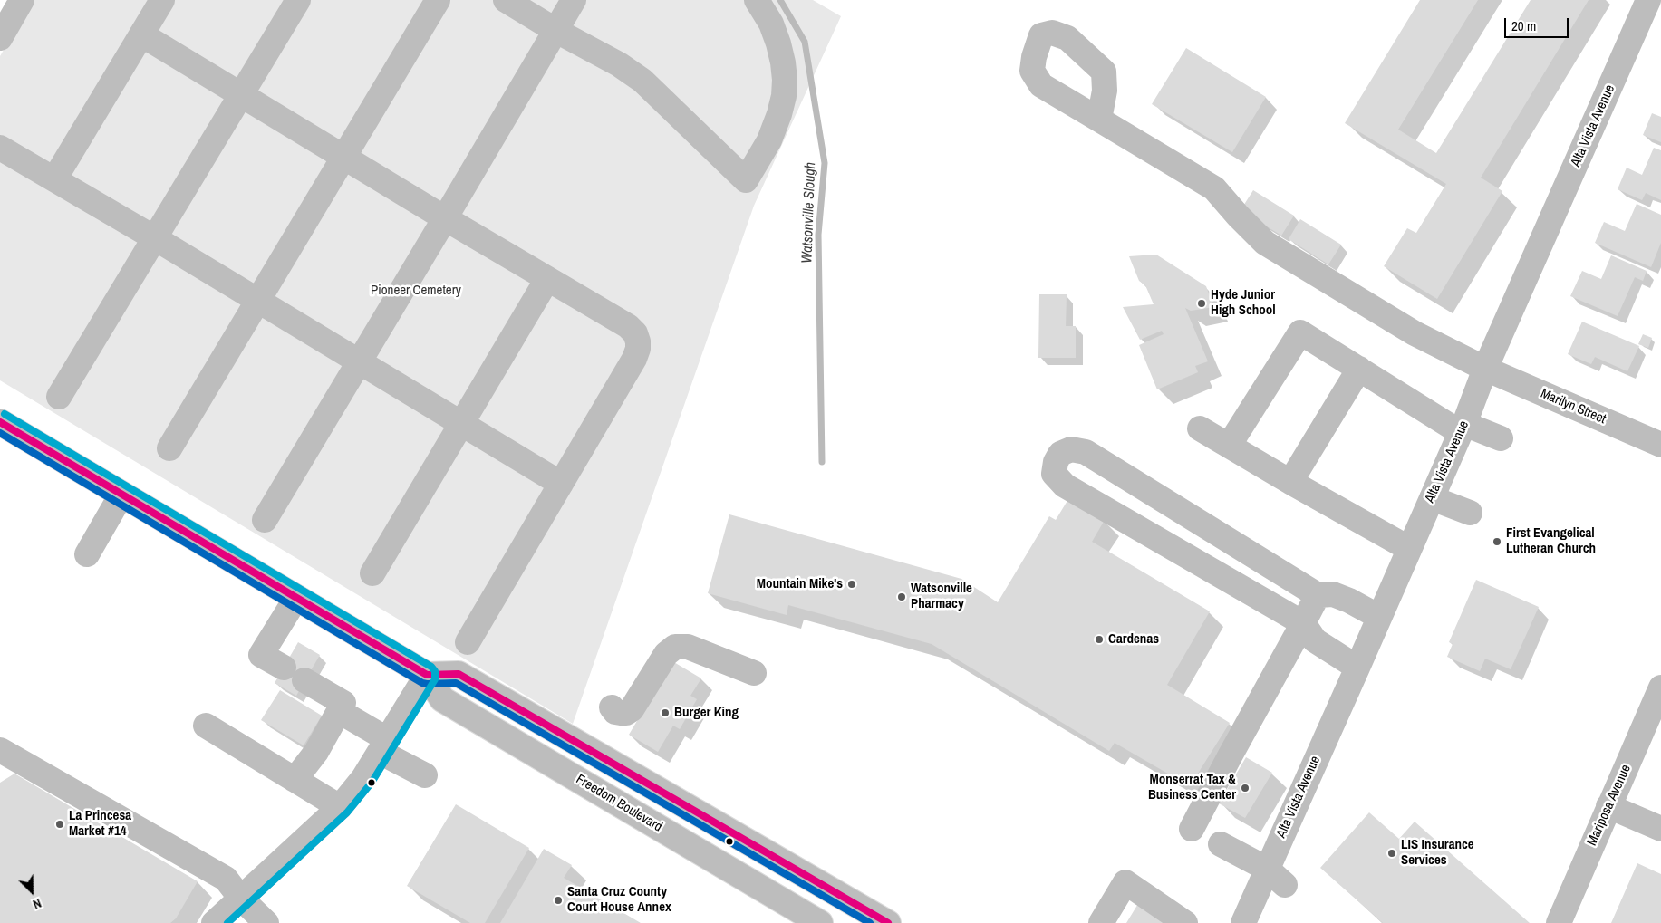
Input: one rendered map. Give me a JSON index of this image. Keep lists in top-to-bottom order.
{
  "streets": {
    "street": [
      "Alta Vista Avenue",
      "Marilyn Street",
      "Freedom Boulevard",
      "Mariposa Avenue"
    ]
  },
  "crossings": [
    ["Alta Vista Avenue", "Marilyn Street"]
  ],
  "water": ["Watsonville Slough"],
  "parks": ["Pioneer Cemetery"],
  "places": [
    "Hyde Junior High School",
    "First Evangelical Lutheran Church",
    "Mountain Mike's",
    "Watsonville Pharmacy",
    "Cardenas",
    "Burger King",
    "Monserrat Tax & Business Center",
    "La Princesa Market #14",
    "LIS Insurance Services",
    "Santa Cruz County Court House Annex"
  ],
  "scale_bar": "20 m",
  "north": "bottom right"
}
